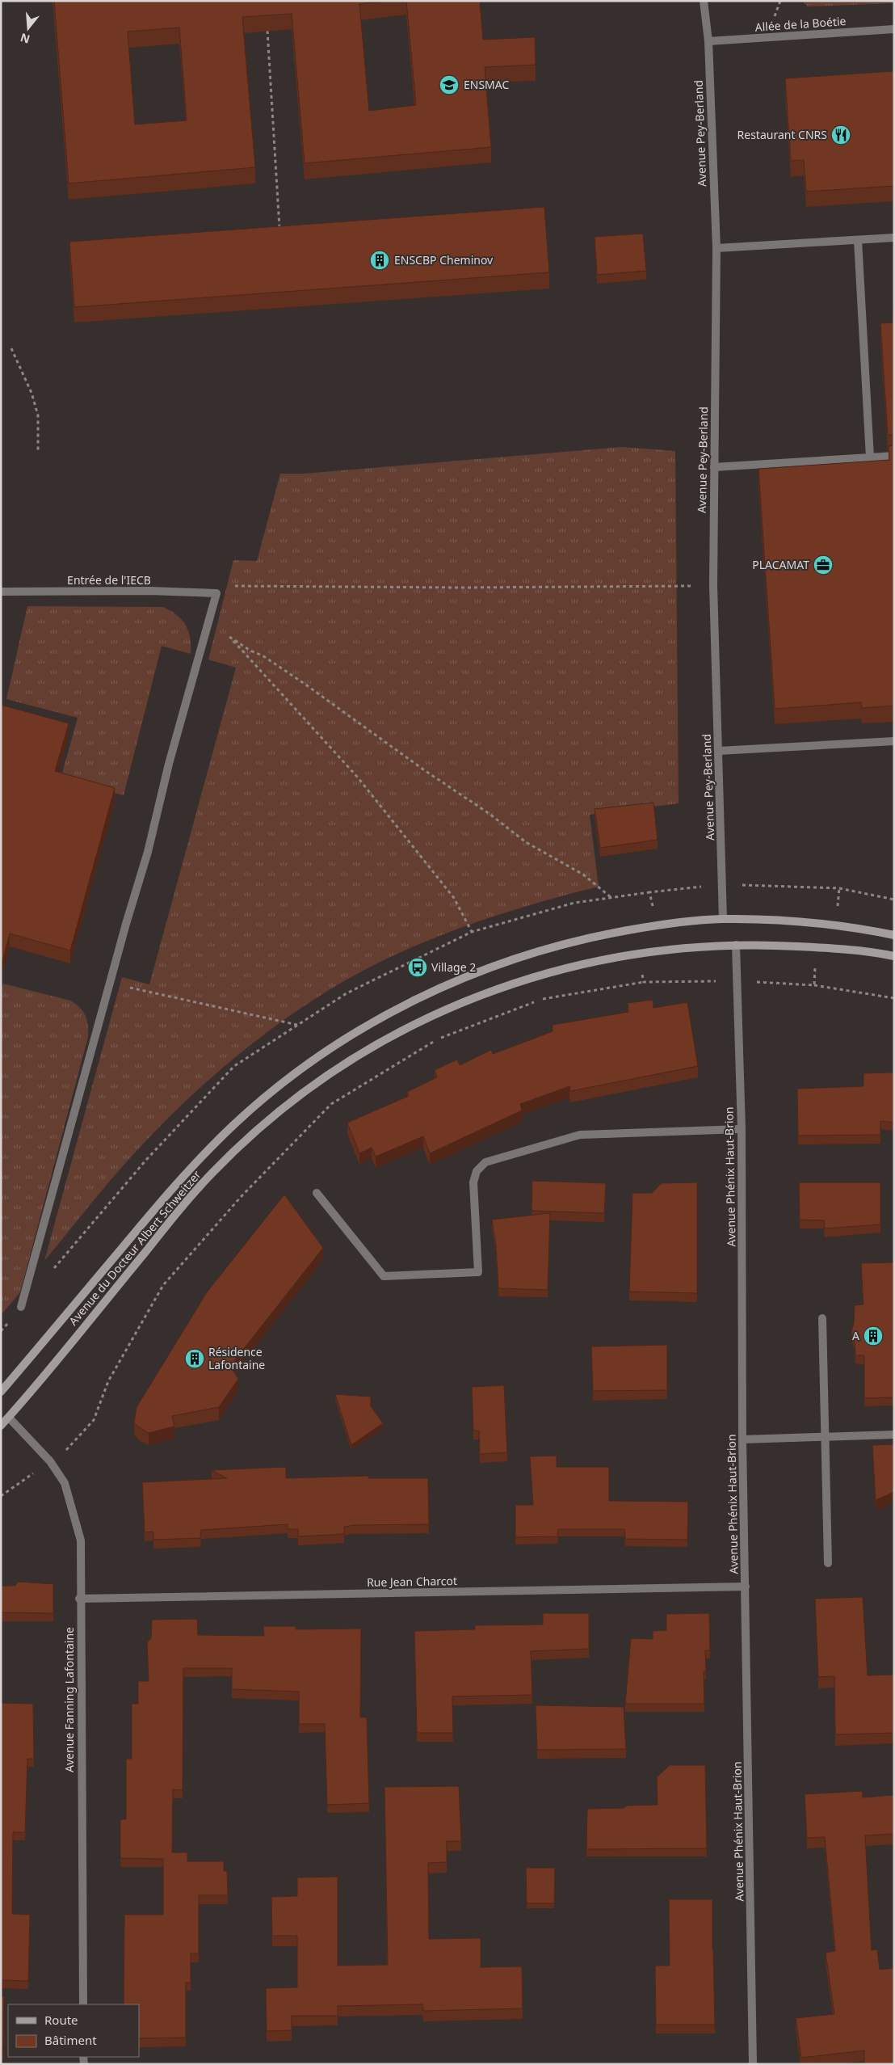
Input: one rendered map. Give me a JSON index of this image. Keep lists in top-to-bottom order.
{
  "streets": {
    "main road": ["Avenue du Docteur Albert Schweitzer"],
    "street": [
      "Allée de la Boétie",
      "Avenue Pey-Berland",
      "Entrée de l'IECB",
      "Avenue Phénix Haut-Brion",
      "Rue Jean Charcot",
      "Avenue Fanning Lafontaine"
    ]
  },
  "crossings": [
    ["Allée de la Boétie", "Avenue Pey-Berland"],
    ["Avenue Pey-Berland", "Avenue du Docteur Albert Schweitzer"],
    ["Avenue Phénix Haut-Brion", "Avenue du Docteur Albert Schweitzer"],
    ["Avenue Phénix Haut-Brion", "Rue Jean Charcot"],
    ["Avenue du Docteur Albert Schweitzer", "Avenue Fanning Lafontaine"],
    ["Rue Jean Charcot", "Avenue Fanning Lafontaine"]
  ],
  "places": {
    "school or university": ["ENSMAC"],
    "restaurant": ["Restaurant CNRS"],
    "building": ["ENSCBP Cheminov", "A", "Résidence Lafontaine"],
    "office": ["PLACAMAT"],
    "bus stop": ["Village 2"]
  },
  "legend": ["Route", "Bâtiment"],
  "north": "bottom"
}
